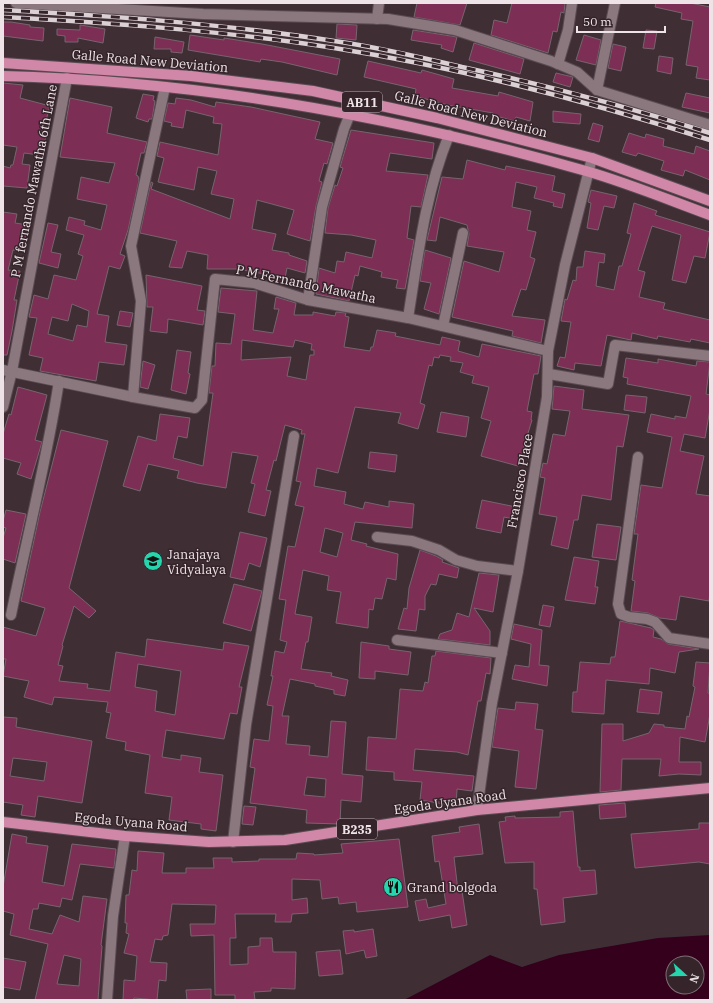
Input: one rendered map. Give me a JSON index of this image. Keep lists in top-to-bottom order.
{
  "streets": {
    "main road": [
      "Galle Road New Deviation",
      "AB11",
      "Egoda Uyana Road",
      "B235"
    ],
    "street": ["P M fernando Mawatha 6th Lane", "P M Fernando Mawatha", "Francisco Place"]
  },
  "crossings": [
    ["Galle Road New Deviation", "P M fernando Mawatha 6th Lane"],
    ["Galle Road New Deviation", "Francisco Place"],
    ["P M fernando Mawatha 6th Lane", "P M Fernando Mawatha"],
    ["P M Fernando Mawatha", "Francisco Place"],
    ["Francisco Place", "Egoda Uyana Road"]
  ],
  "places": {
    "school or university": ["Janajaya Vidyalaya"],
    "restaurant": ["Grand bolgoda"]
  },
  "scale_bar": "50 m",
  "north": "right"
}
